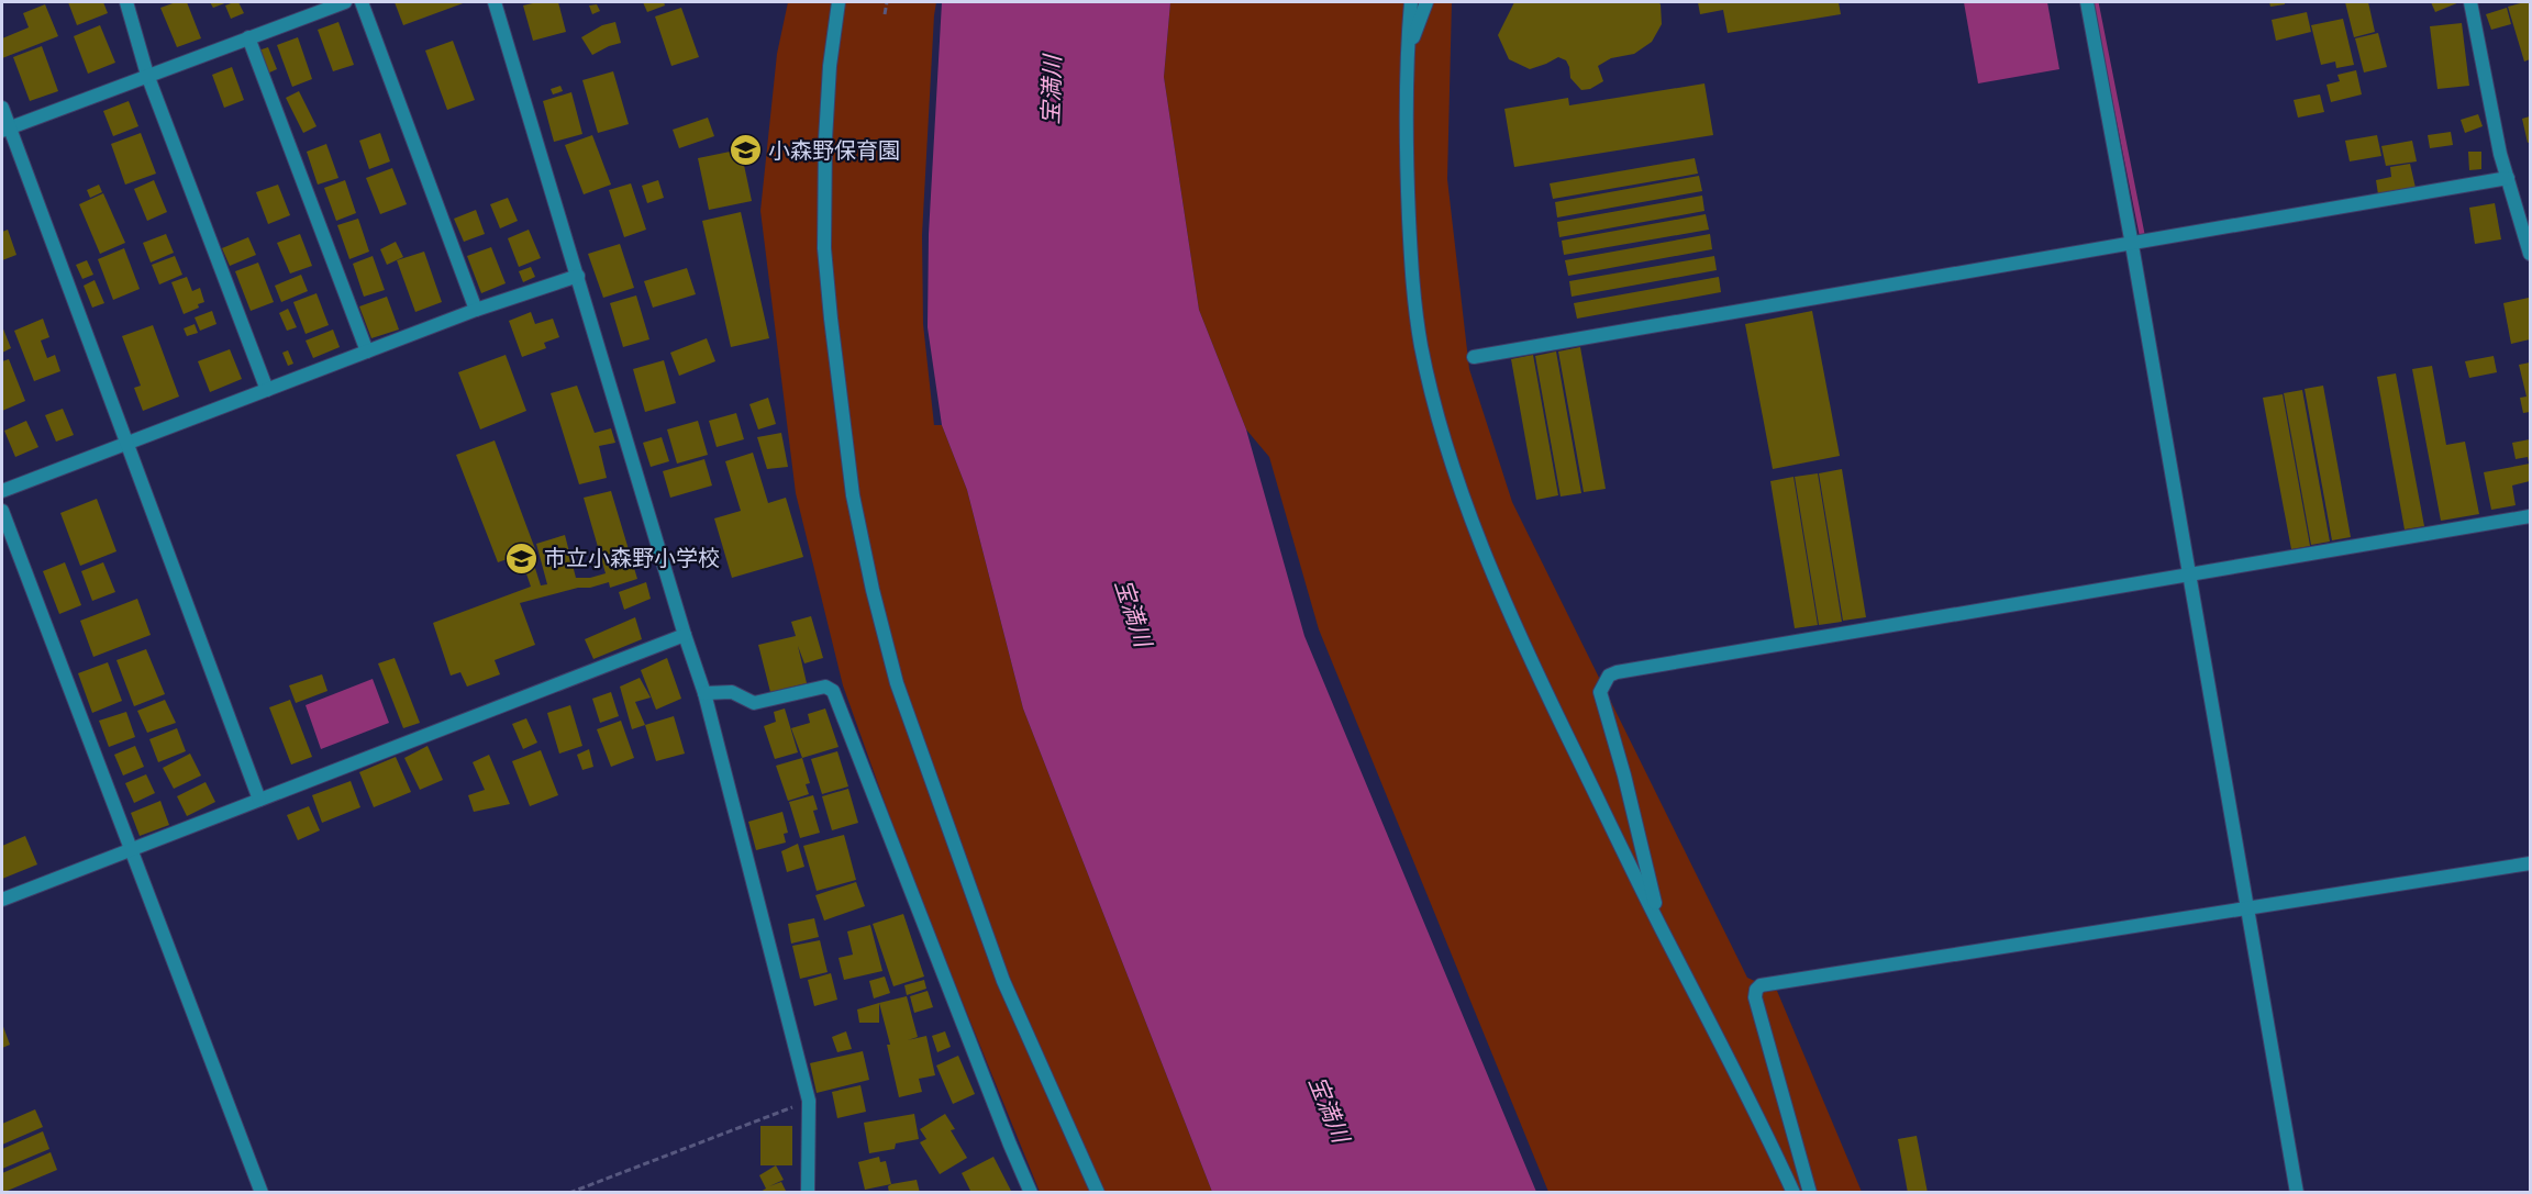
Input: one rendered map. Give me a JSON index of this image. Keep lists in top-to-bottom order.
{
  "water": ["宝満川"],
  "places": {
    "school or university": ["小森野保育園", "市立小森野小学校"]
  }
}
